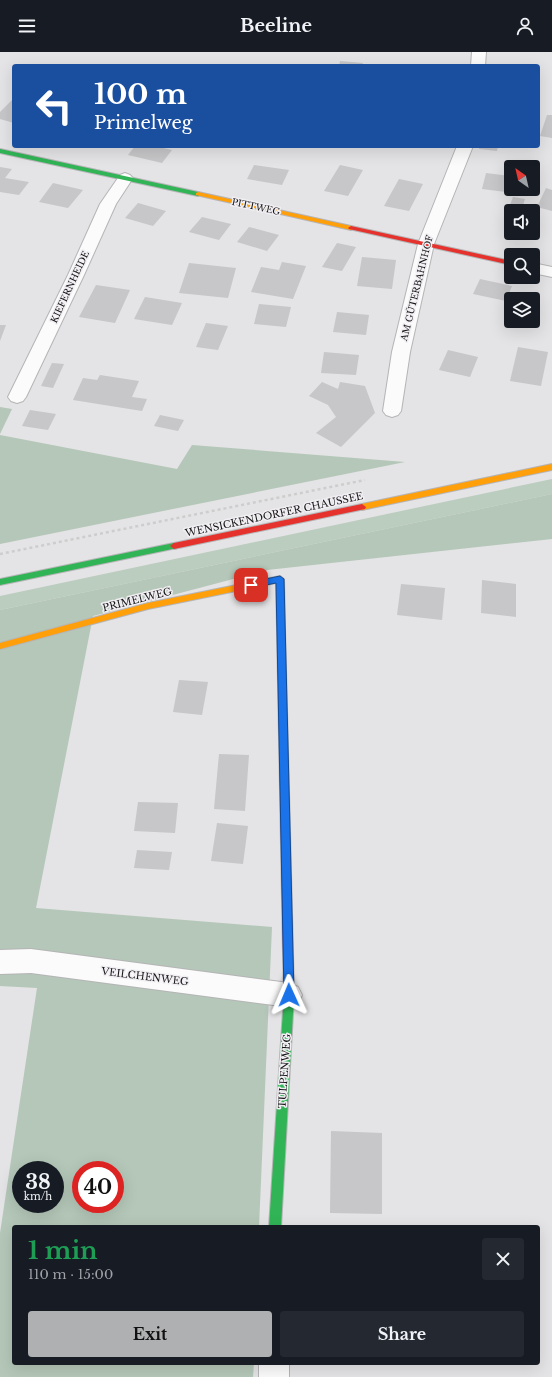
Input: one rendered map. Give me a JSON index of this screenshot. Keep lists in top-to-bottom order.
{
  "streets": {
    "street": [
      "PITTWEG",
      "KIEFERNHEIDE",
      "AM GÜTERBAHNHOF",
      "WENSICKENDORFER CHAUSSEE",
      "PRIMELWEG",
      "VEILCHENWEG",
      "TULPENWEG"
    ]
  },
  "crossings": [
    ["PITTWEG", "KIEFERNHEIDE"],
    ["PITTWEG", "AM GÜTERBAHNHOF"],
    ["PRIMELWEG", "TULPENWEG"],
    ["VEILCHENWEG", "TULPENWEG"]
  ],
  "north": "top left",
  "page": {
    "header": "Beeline",
    "turn": ["100 m", "Primelweg"],
    "speed": "38 km/h",
    "limit": "40",
    "heading": ["1 min", "110 m · 15:00"],
    "buttons": ["Exit", "Share"]
  }
}
